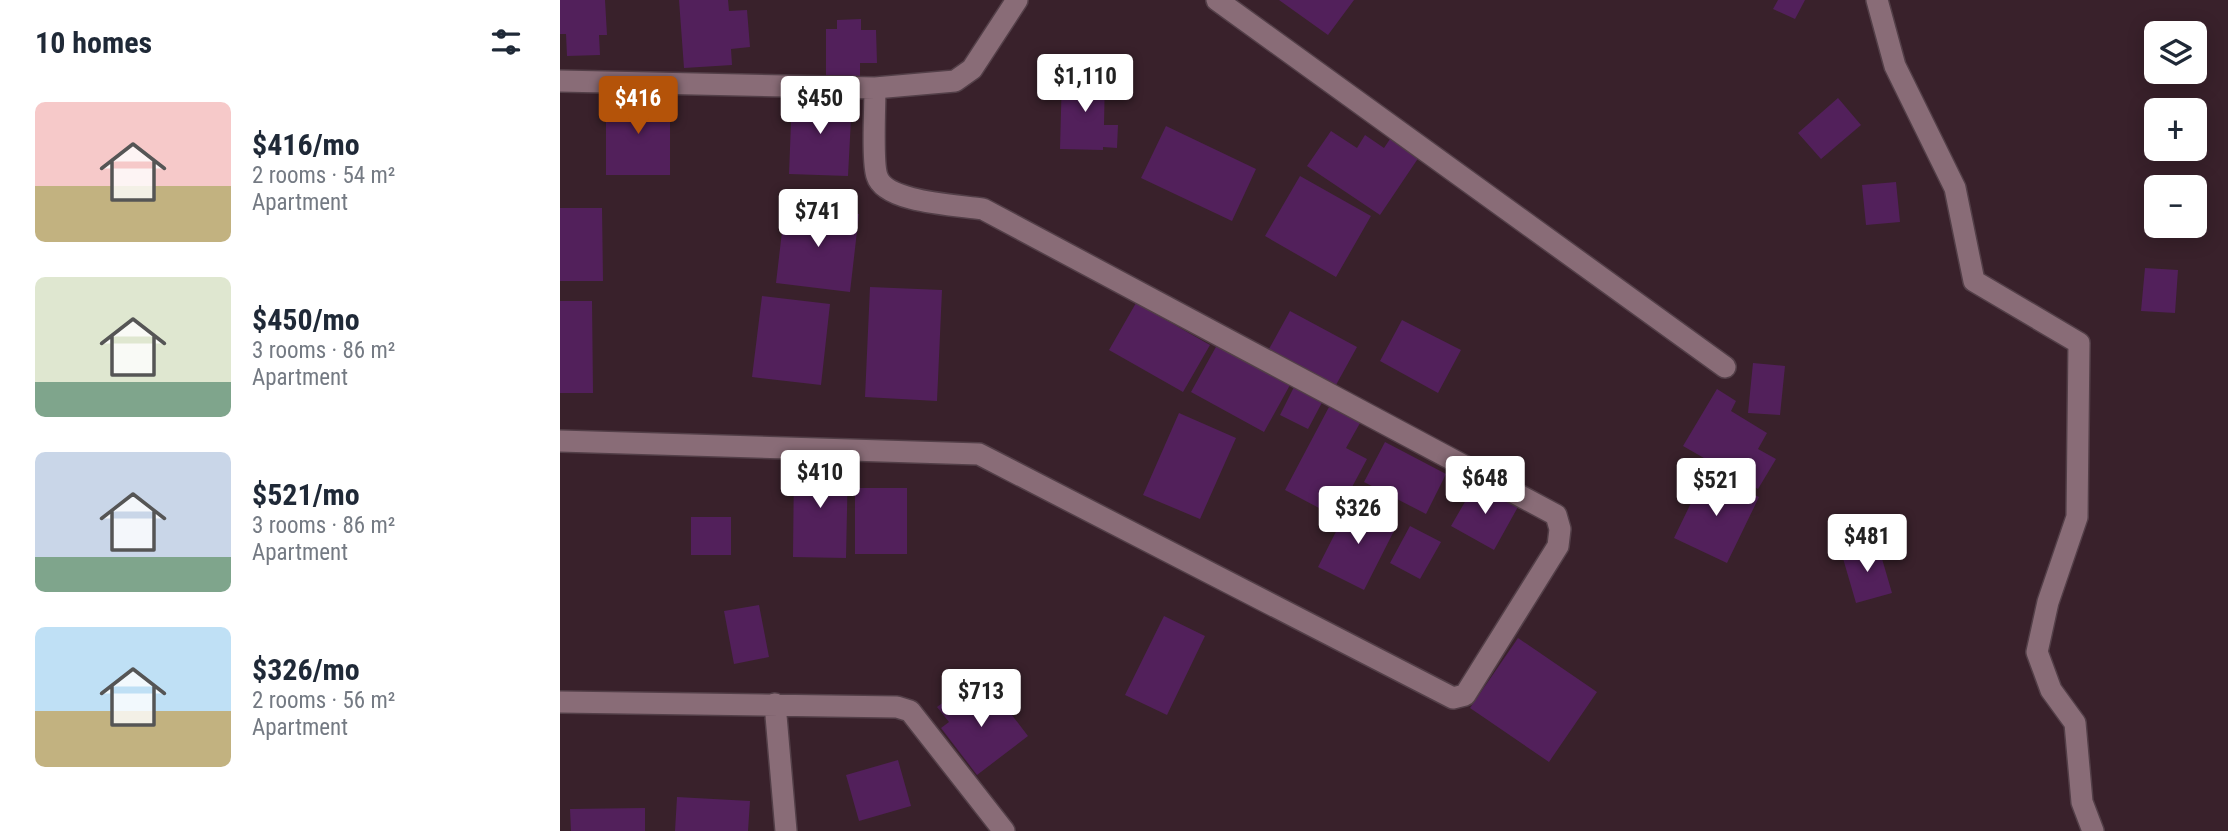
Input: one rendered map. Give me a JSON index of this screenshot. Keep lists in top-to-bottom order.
{
  "page": {
    "heading": "10 homes",
    "map_buttons": ["+", "−"],
    "price": [
      "$1,110",
      "$416",
      "$450",
      "$741",
      "$410",
      "$648",
      "$521",
      "$326",
      "$481",
      "$713"
    ],
    "list": [
      {
        "name": "$416/mo",
        "note": "2 rooms · 54 m² · Apartment"
      },
      {
        "name": "$450/mo",
        "note": "3 rooms · 86 m² · Apartment"
      },
      {
        "name": "$521/mo",
        "note": "3 rooms · 86 m² · Apartment"
      },
      {
        "name": "$326/mo",
        "note": "2 rooms · 56 m² · Apartment"
      }
    ]
  }
}
